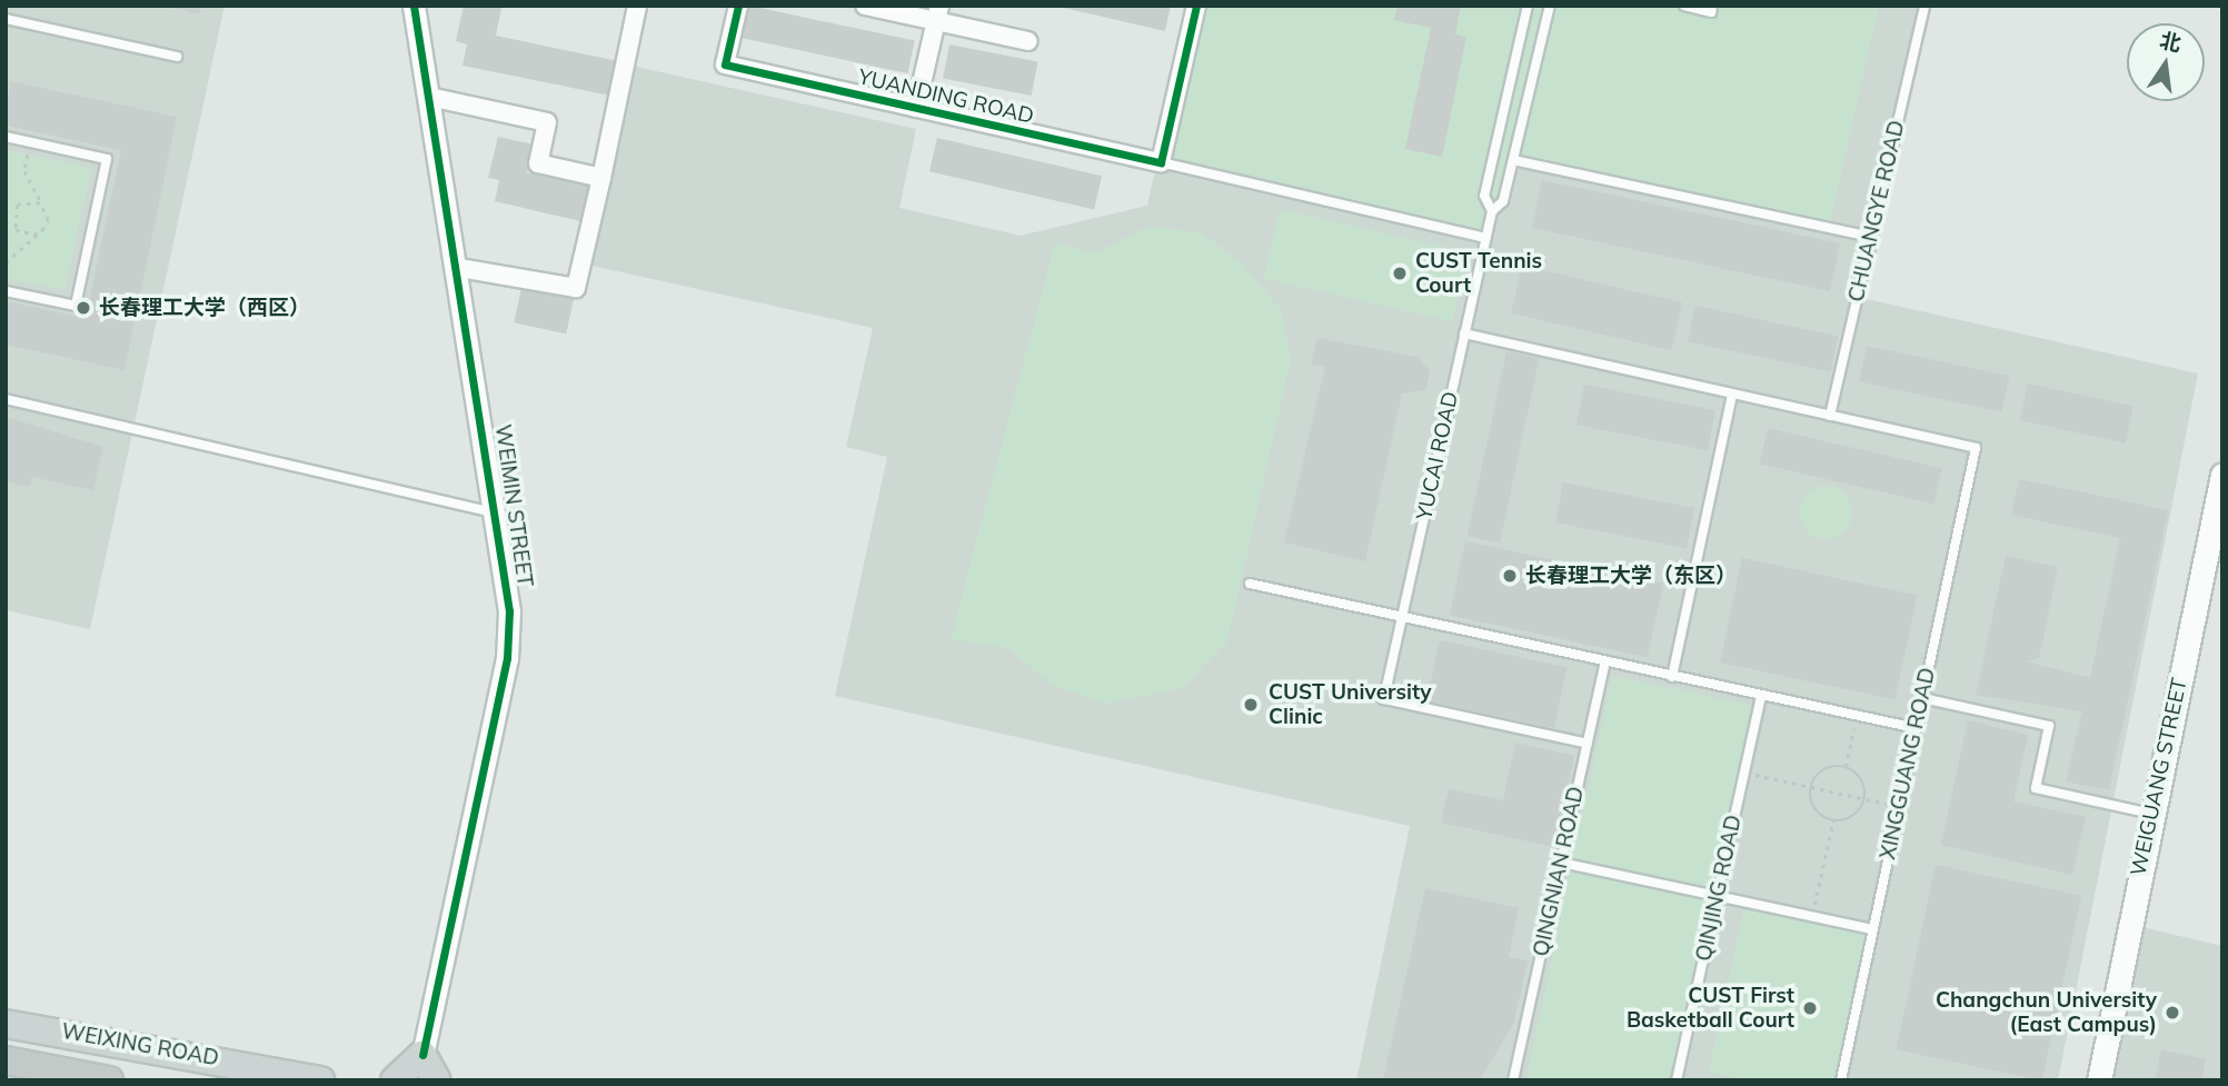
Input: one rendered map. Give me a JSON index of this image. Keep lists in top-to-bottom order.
{
  "streets": {
    "main road": ["WEIGUANG STREET", "WEIXING ROAD"],
    "street": ["YUANDING ROAD", "WEIMIN STREET"],
    "lane": [
      "CHUANGYE ROAD",
      "YUCAI ROAD",
      "XINGGUANG ROAD",
      "QINGNIAN ROAD",
      "QINJING ROAD"
    ]
  },
  "crossings": [
    ["YUANDING ROAD", "YUCAI ROAD"],
    ["CHUANGYE ROAD", "XINGGUANG ROAD"],
    ["YUCAI ROAD", "QINGNIAN ROAD"]
  ],
  "places": [
    "CUST Tennis Court",
    "长春理工大学（西区）",
    "长春理工大学（东区）",
    "CUST University Clinic",
    "CUST First Basketball Court",
    "Changchun University (East Campus)"
  ],
  "north": "top"
}
